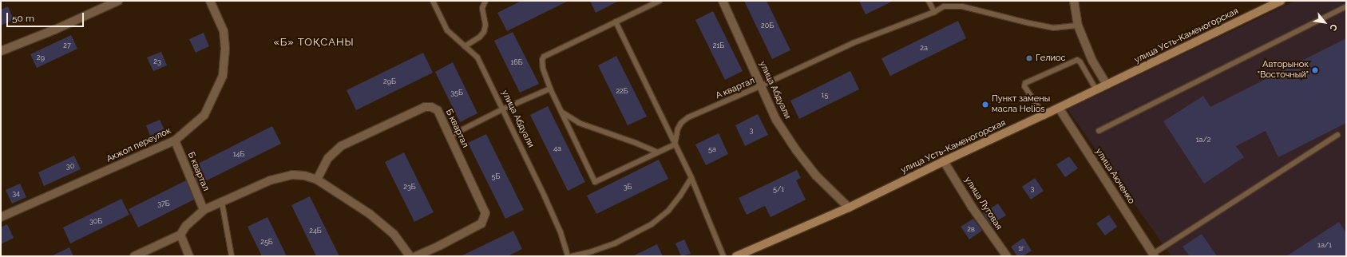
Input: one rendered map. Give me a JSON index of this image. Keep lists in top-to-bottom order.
{
  "streets": {
    "street": [
      "улица Усть-Каменогорская",
      "улица Абдуали",
      "Б квартал",
      "Акжол переулок",
      "улица Аюченко",
      "улица Луговая"
    ],
    "lane": ["А квартал"]
  },
  "crossings": [
    ["улица Усть-Каменогорская", "улица Абдуали"],
    ["улица Усть-Каменогорская", "улица Аюченко"],
    ["улица Усть-Каменогорская", "улица Луговая"],
    ["А квартал", "улица Абдуали"],
    ["Б квартал", "Акжол переулок"]
  ],
  "districts": ["«Б» ТОҚСАНЫ"],
  "places": ["Гелиос", "Авторынок \"Восточный\"", "Пункт замены масла Helios"],
  "house_numbers": [
    "20Б",
    "27",
    "21Б",
    "2а",
    "29",
    "23",
    "16Б",
    "29Б",
    "22Б",
    "35Б",
    "15",
    "3",
    "1а/2",
    "4а",
    "5а",
    "14Б",
    "30",
    "5Б",
    "23Б",
    "3Б",
    "3",
    "5/1",
    "34",
    "37Б",
    "30Б",
    "2в",
    "24Б",
    "25Б",
    "1а/1",
    "1г"
  ],
  "scale_bar": "50 m",
  "north": "bottom right"
}
